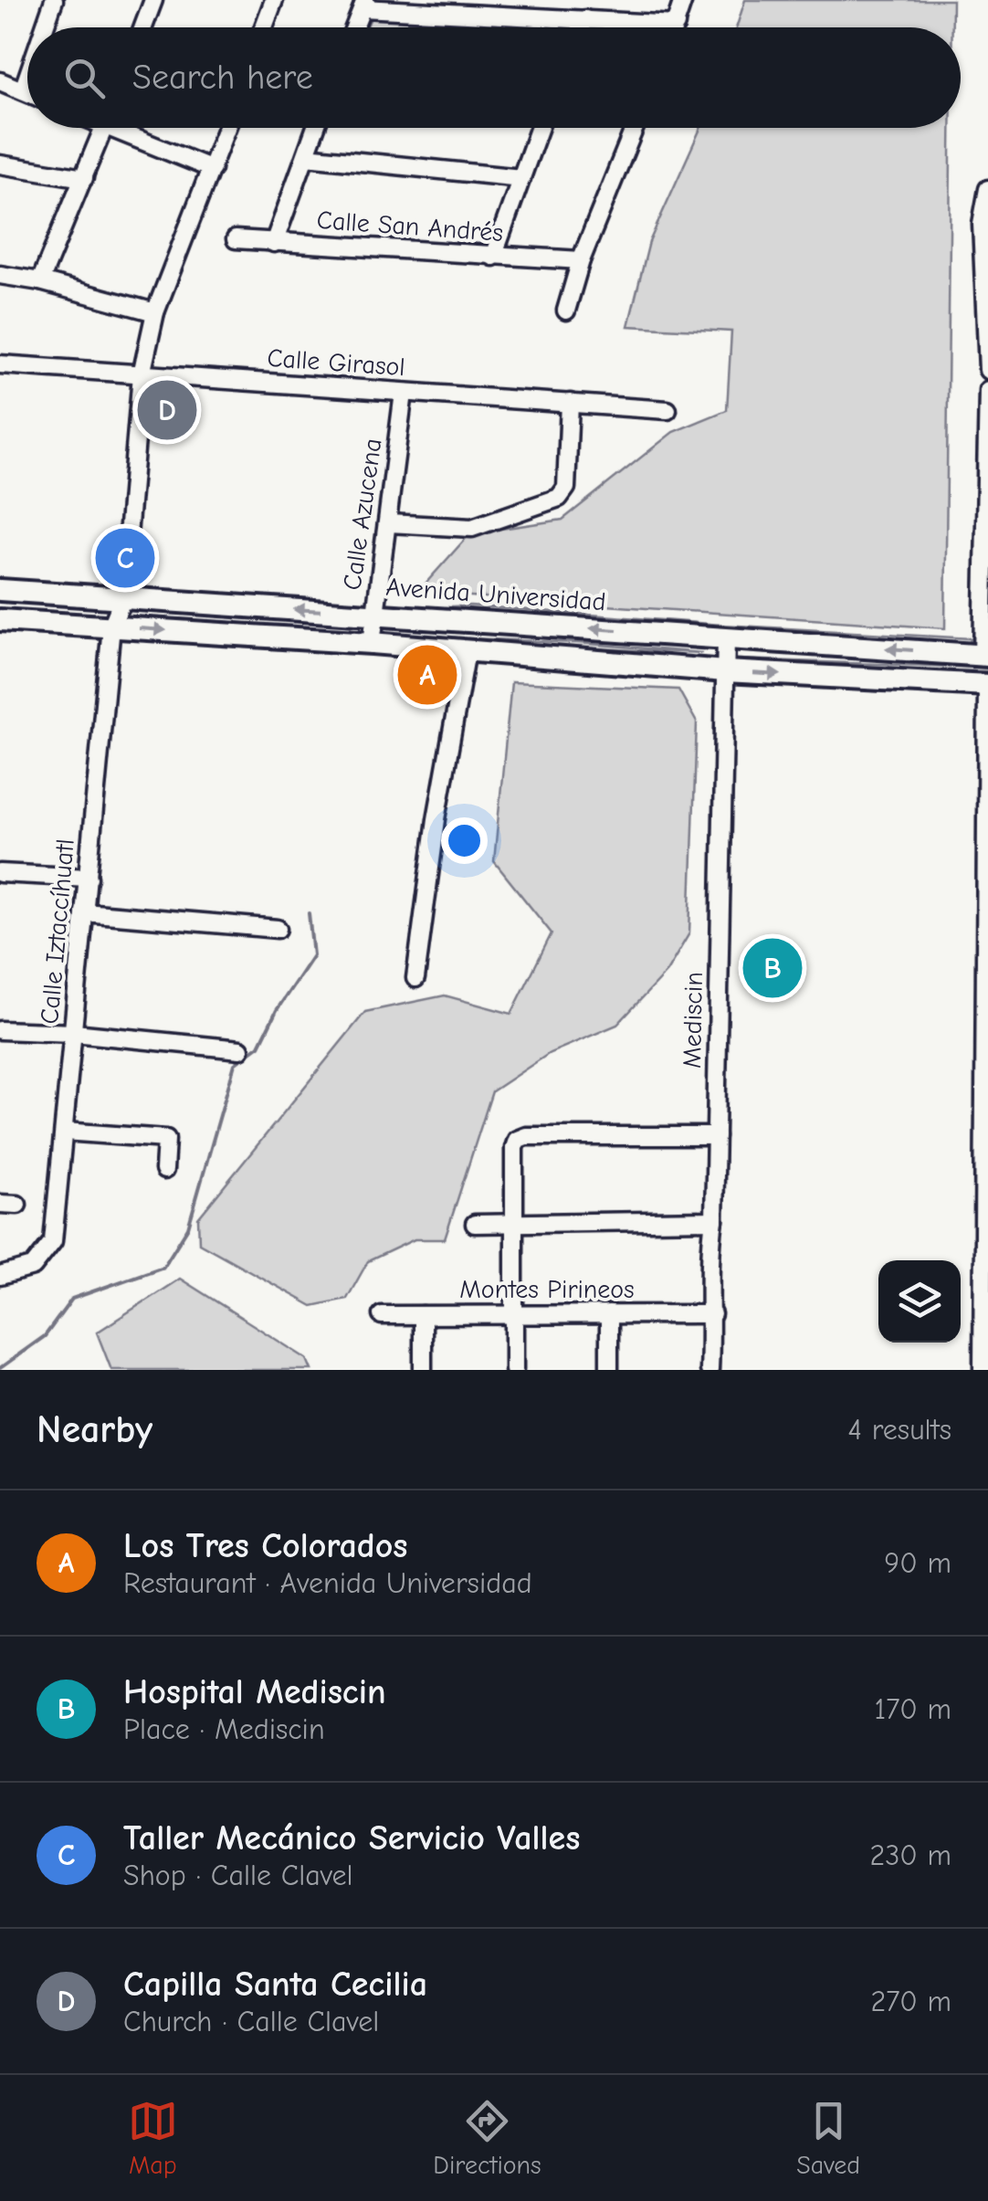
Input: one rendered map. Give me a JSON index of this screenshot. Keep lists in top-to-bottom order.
{
  "streets": {
    "main road": ["Avenida Universidad"],
    "street": [
      "Calle San Andrés",
      "Calle Girasol",
      "Calle Azucena",
      "Calle Iztaccíhuatl",
      "Mediscin",
      "Montes Pirineos"
    ]
  },
  "crossings": [
    ["Calle Girasol", "Calle Azucena"],
    ["Calle Girasol", "Calle Iztaccíhuatl"],
    ["Calle Azucena", "Avenida Universidad"],
    ["Avenida Universidad", "Calle Iztaccíhuatl"],
    ["Avenida Universidad", "Mediscin"],
    ["Mediscin", "Montes Pirineos"]
  ],
  "page": {
    "search": "Search here",
    "pins": [
      "D",
      "C",
      "A",
      "B"
    ],
    "heading": ["Nearby", "4 results"],
    "list": [
      {
        "mark": "A",
        "name": "Los Tres Colorados",
        "note": "Restaurant · Avenida Universidad",
        "value": "90 m"
      },
      {
        "mark": "B",
        "name": "Hospital Mediscin",
        "note": "Place · Mediscin",
        "value": "170 m"
      },
      {
        "mark": "C",
        "name": "Taller Mecánico Servicio Valles",
        "note": "Shop · Calle Clavel",
        "value": "230 m"
      },
      {
        "mark": "D",
        "name": "Capilla Santa Cecilia",
        "note": "Church · Calle Clavel",
        "value": "270 m"
      }
    ],
    "nav": ["Map", "Directions", "Saved"]
  }
}
